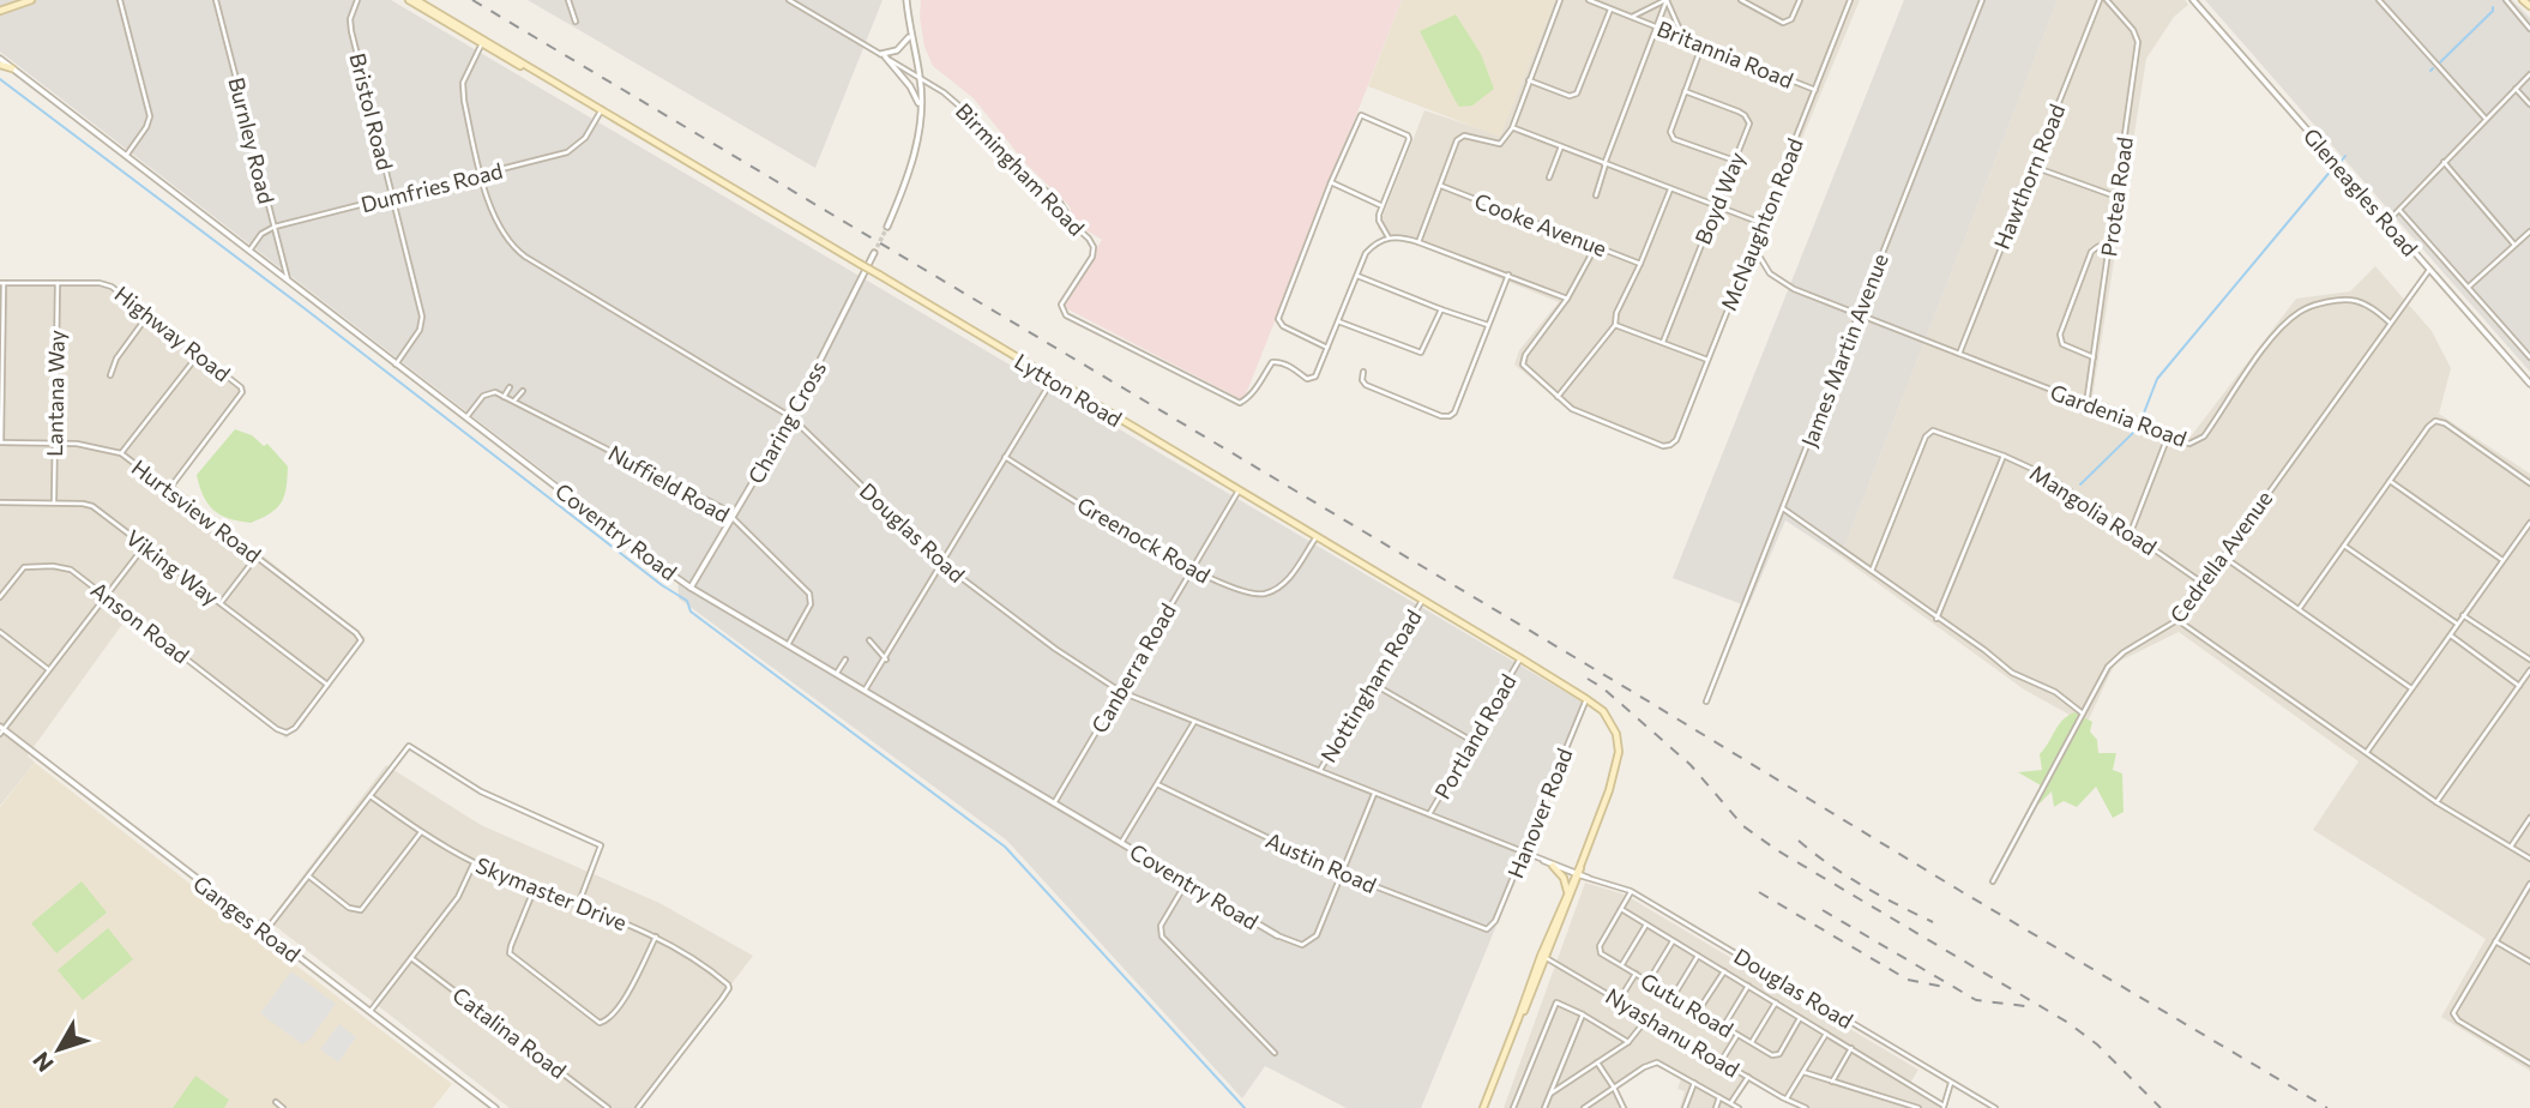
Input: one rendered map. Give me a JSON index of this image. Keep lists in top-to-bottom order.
{
  "streets": {
    "main road": ["Lytton Road"],
    "street": [
      "Britannia Road",
      "Bristol Road",
      "Burnley Road",
      "Birmingham Road",
      "Hawthorn Road",
      "Dumfries Road",
      "Gleneagles Road",
      "Protea Road",
      "Boyd Way",
      "Cooke Avenue",
      "McNaughton Road",
      "Highway Road",
      "James Martin Avenue",
      "Lantana Way",
      "Gardenia Road",
      "Charing Cross",
      "Nuffield Road",
      "Mangolia Road",
      "Hurtsview Road",
      "Coventry Road",
      "Douglas Road",
      "Greenock Road",
      "Cedrella Avenue",
      "Viking Way",
      "Anson Road",
      "Canberra Road",
      "Nottingham Road",
      "Portland Road",
      "Hanover Road",
      "Austin Road",
      "Skymaster Drive",
      "Ganges Road",
      "Gutu Road",
      "Catalina Road",
      "Nyashanu Road"
    ]
  },
  "crossings": [
    ["Britannia Road", "McNaughton Road"],
    ["Bristol Road", "Dumfries Road"],
    ["Bristol Road", "Coventry Road"],
    ["Burnley Road", "Dumfries Road"],
    ["Burnley Road", "Coventry Road"],
    ["Hawthorn Road", "Gardenia Road"],
    ["Dumfries Road", "Lytton Road"],
    ["Dumfries Road", "Coventry Road"],
    ["Dumfries Road", "Douglas Road"],
    ["Gleneagles Road", "Cedrella Avenue"],
    ["Protea Road", "Gardenia Road"],
    ["McNaughton Road", "Gardenia Road"],
    ["Highway Road", "Lantana Way"],
    ["Highway Road", "Hurtsview Road"],
    ["James Martin Avenue", "Gardenia Road"],
    ["Lytton Road", "Douglas Road"],
    ["Lytton Road", "Greenock Road"],
    ["Lytton Road", "Canberra Road"],
    ["Lytton Road", "Nottingham Road"],
    ["Lytton Road", "Portland Road"],
    ["Lytton Road", "Hanover Road"],
    ["Lantana Way", "Hurtsview Road"],
    ["Lantana Way", "Viking Way"],
    ["Gardenia Road", "Cedrella Avenue"],
    ["Charing Cross", "Nuffield Road"],
    ["Charing Cross", "Coventry Road"],
    ["Charing Cross", "Douglas Road"],
    ["Nuffield Road", "Coventry Road"],
    ["Mangolia Road", "Cedrella Avenue"],
    ["Hurtsview Road", "Viking Way"],
    ["Hurtsview Road", "Anson Road"],
    ["Coventry Road", "Canberra Road"],
    ["Douglas Road", "Canberra Road"],
    ["Douglas Road", "Nottingham Road"],
    ["Douglas Road", "Portland Road"],
    ["Douglas Road", "Hanover Road"],
    ["Greenock Road", "Canberra Road"],
    ["Viking Way", "Anson Road"],
    ["Hanover Road", "Austin Road"]
  ],
  "north": "bottom left"
}
